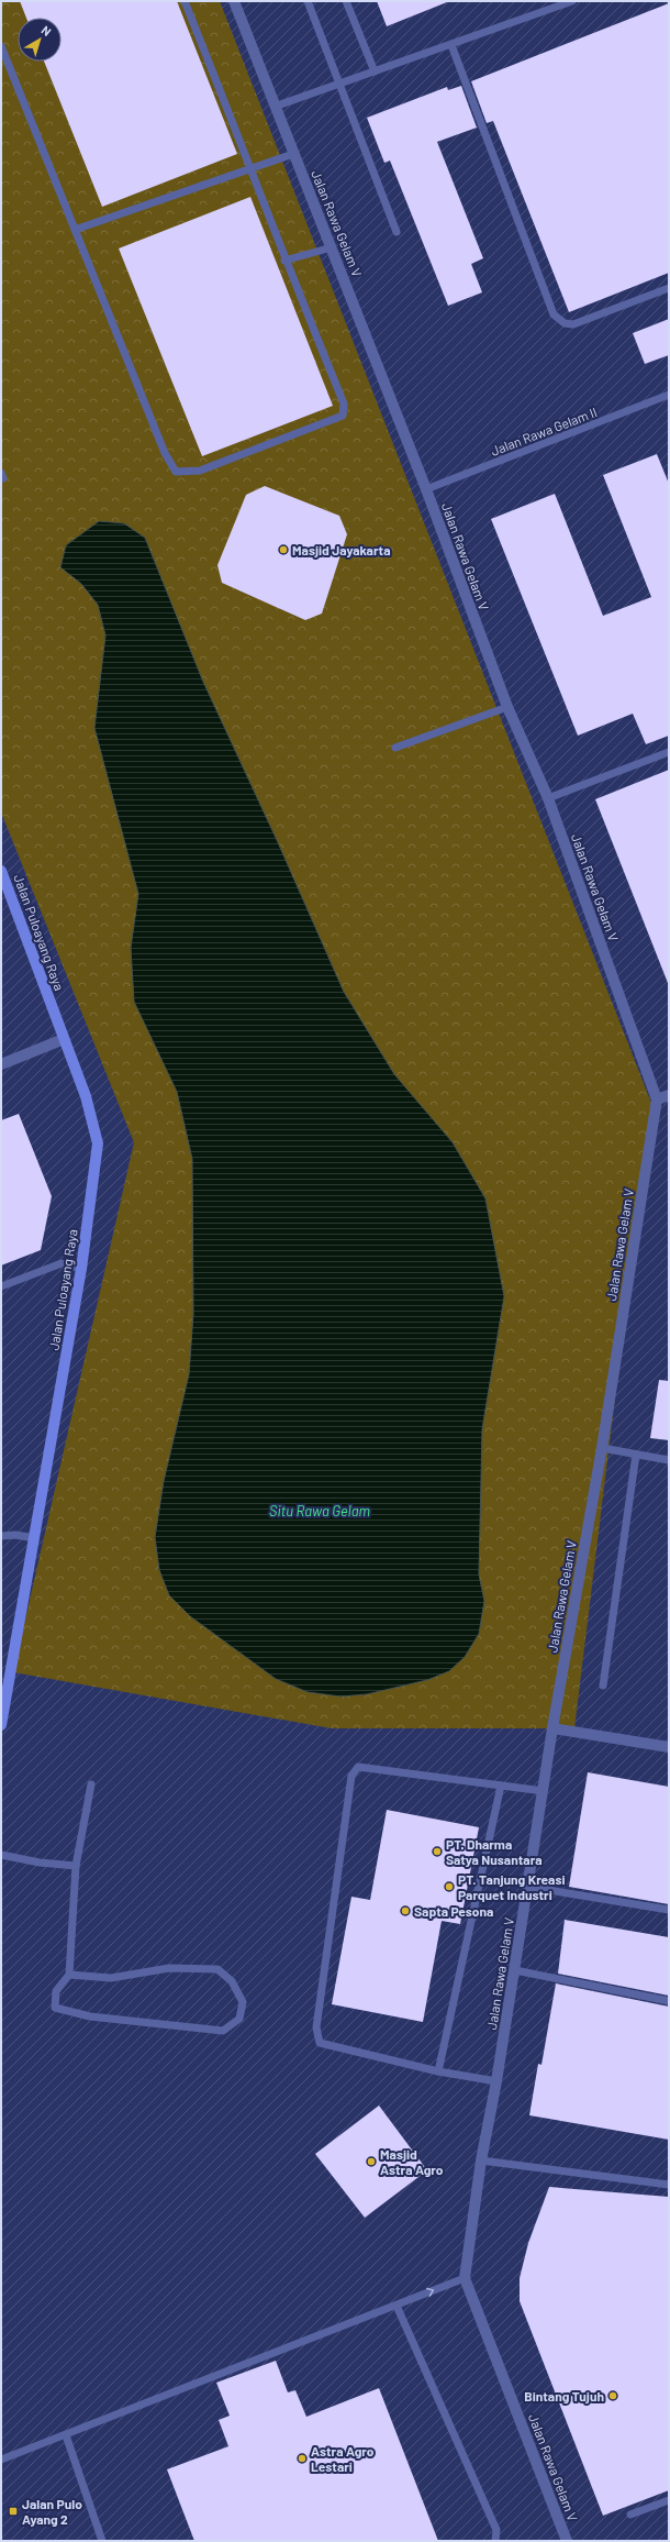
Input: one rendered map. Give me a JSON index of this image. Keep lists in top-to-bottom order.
{
  "streets": {
    "street": ["Jalan Rawa Gelam V", "Jalan Puloayang Raya"],
    "lane": ["Jalan Rawa Gelam II"]
  },
  "crossings": [
    ["Jalan Rawa Gelam V", "Jalan Rawa Gelam II"]
  ],
  "water": ["Situ Rawa Gelam"],
  "places": {
    "other": [
      "Masjid Jayakarta",
      "PT. Dharma Satya Nusantara",
      "PT. Tanjung Kreasi Parquet Industri",
      "Sapta Pesona",
      "Masjid Astra Agro",
      "Bintang Tujuh",
      "Astra Agro Lestari"
    ],
    "transit": ["Jalan Pulo Ayang 2"]
  },
  "north": "top right"
}
